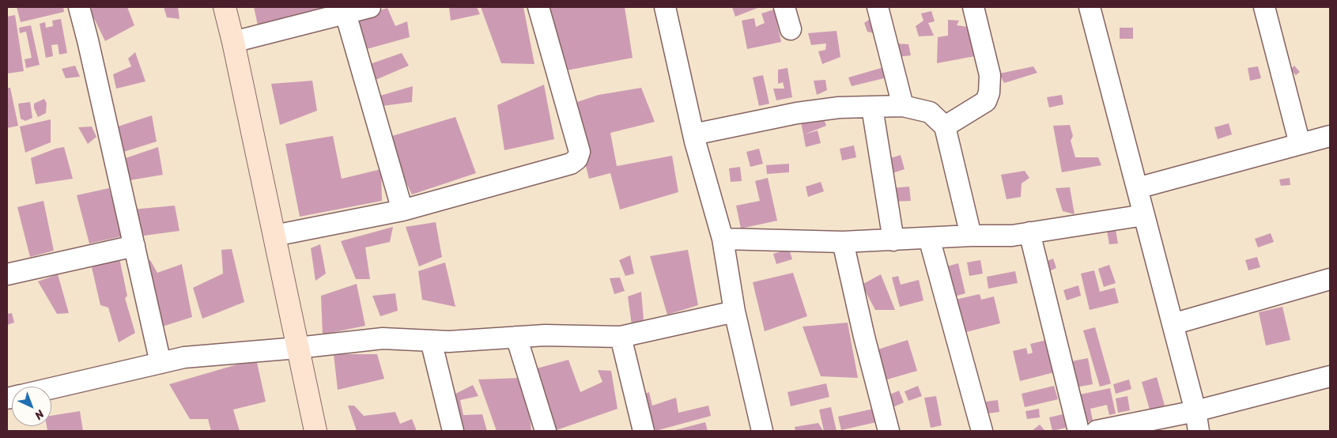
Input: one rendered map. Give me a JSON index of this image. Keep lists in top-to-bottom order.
{
  "north": "bottom right"
}
